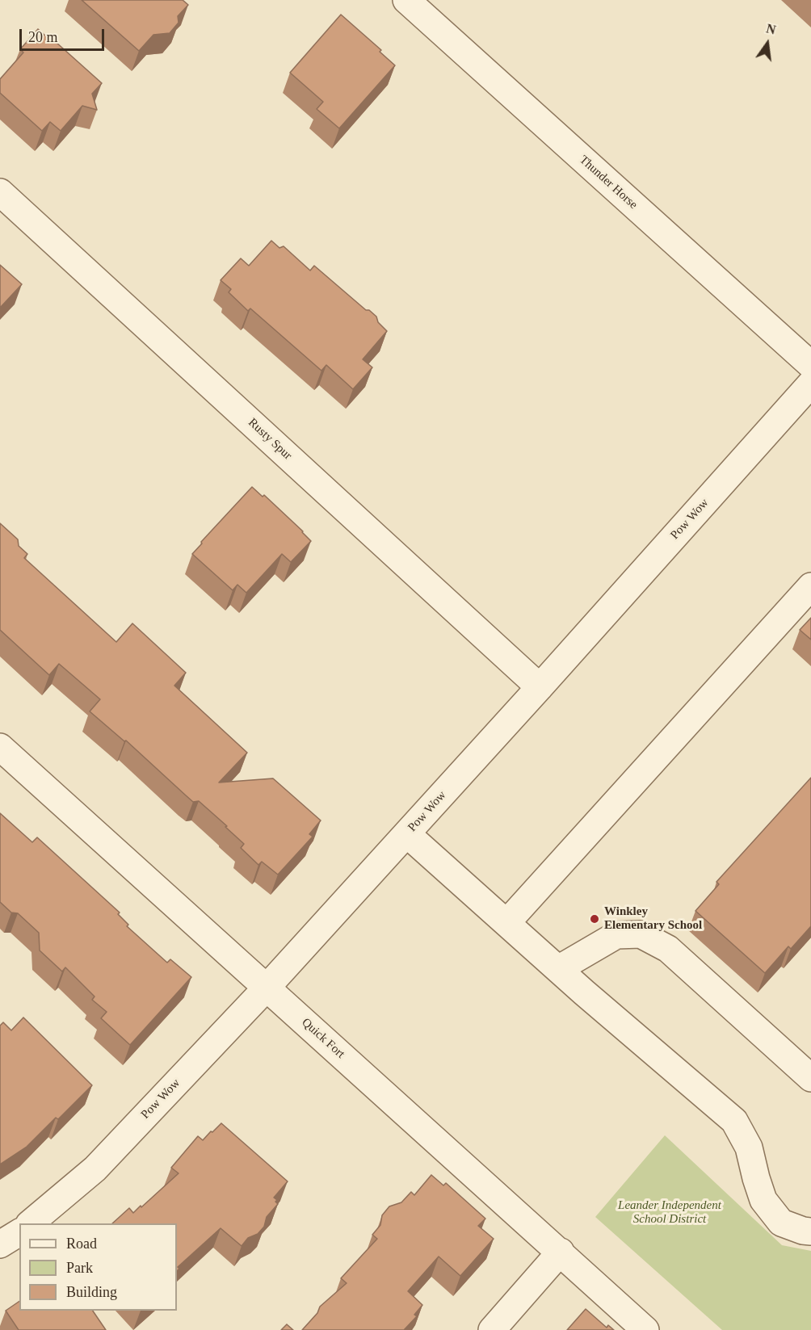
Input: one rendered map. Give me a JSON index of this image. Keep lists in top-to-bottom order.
{
  "streets": {
    "street": [
      "Thunder Horse",
      "Rusty Spur",
      "Pow Wow",
      "Quick Fort"
    ]
  },
  "crossings": [
    ["Rusty Spur", "Pow Wow"],
    ["Pow Wow", "Quick Fort"]
  ],
  "parks": ["Leander Independent School District"],
  "places": ["Winkley Elementary School"],
  "legend": ["Road", "Park", "Building"],
  "scale_bar": "20 m",
  "north": "top"
}
